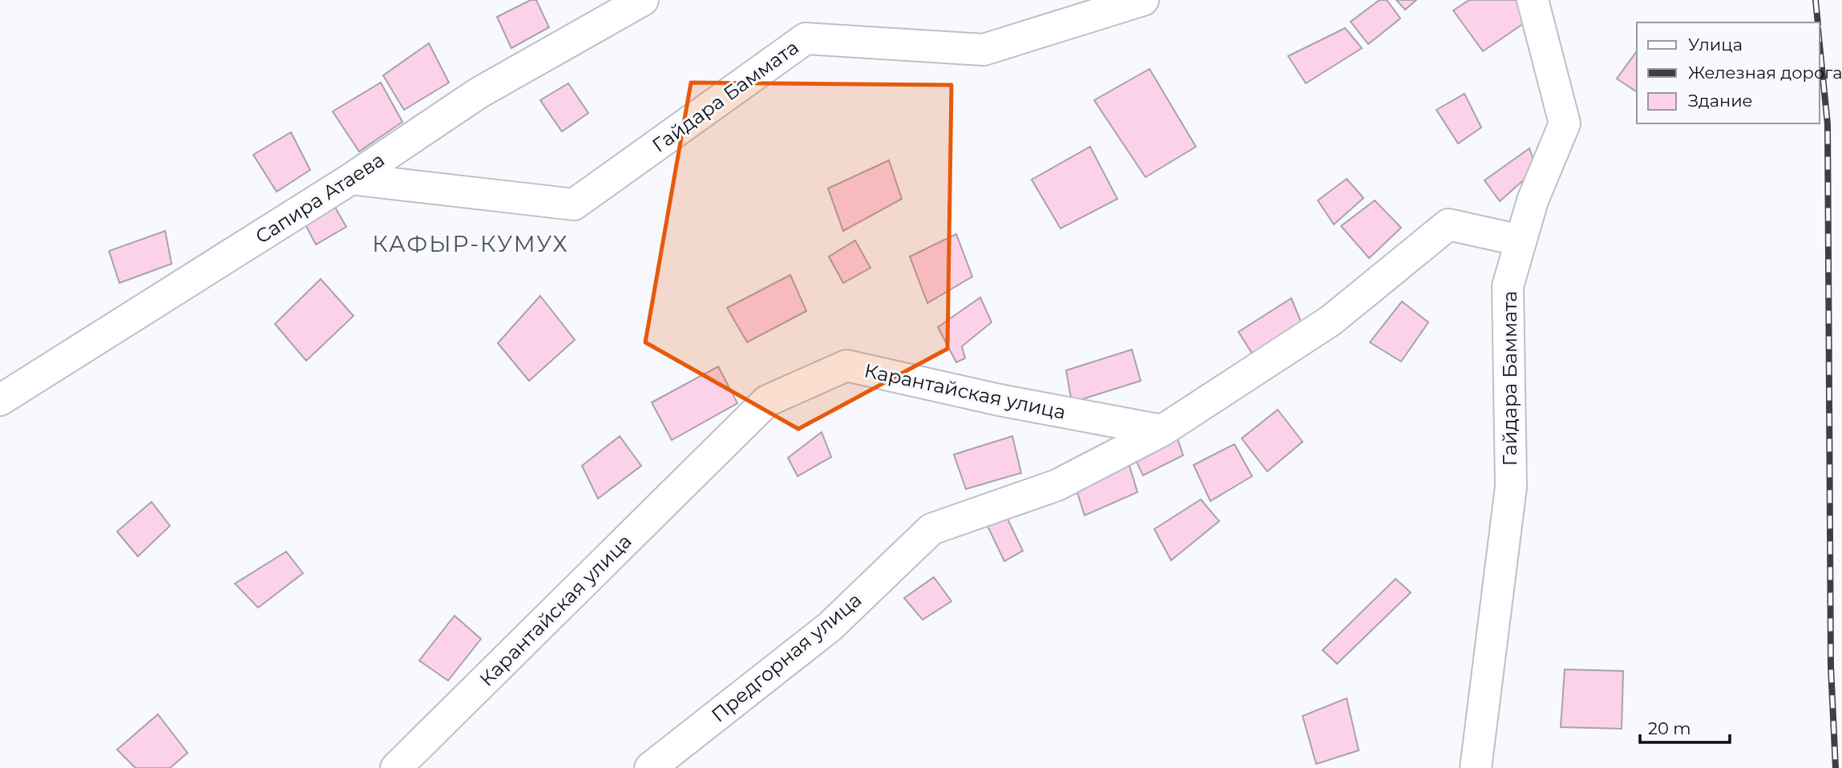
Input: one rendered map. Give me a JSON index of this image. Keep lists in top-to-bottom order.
{
  "streets": {
    "street": [
      "Гайдара Баммата",
      "Сапира Атаева",
      "Карантайская улица",
      "Предгорная улица"
    ]
  },
  "crossings": [
    ["Гайдара Баммата", "Сапира Атаева"],
    ["Карантайская улица", "Предгорная улица"]
  ],
  "districts": ["КАФЫР-КУМУХ"],
  "legend": ["Улица", "Железная дорога", "Здание"],
  "scale_bar": "20 m"
}
